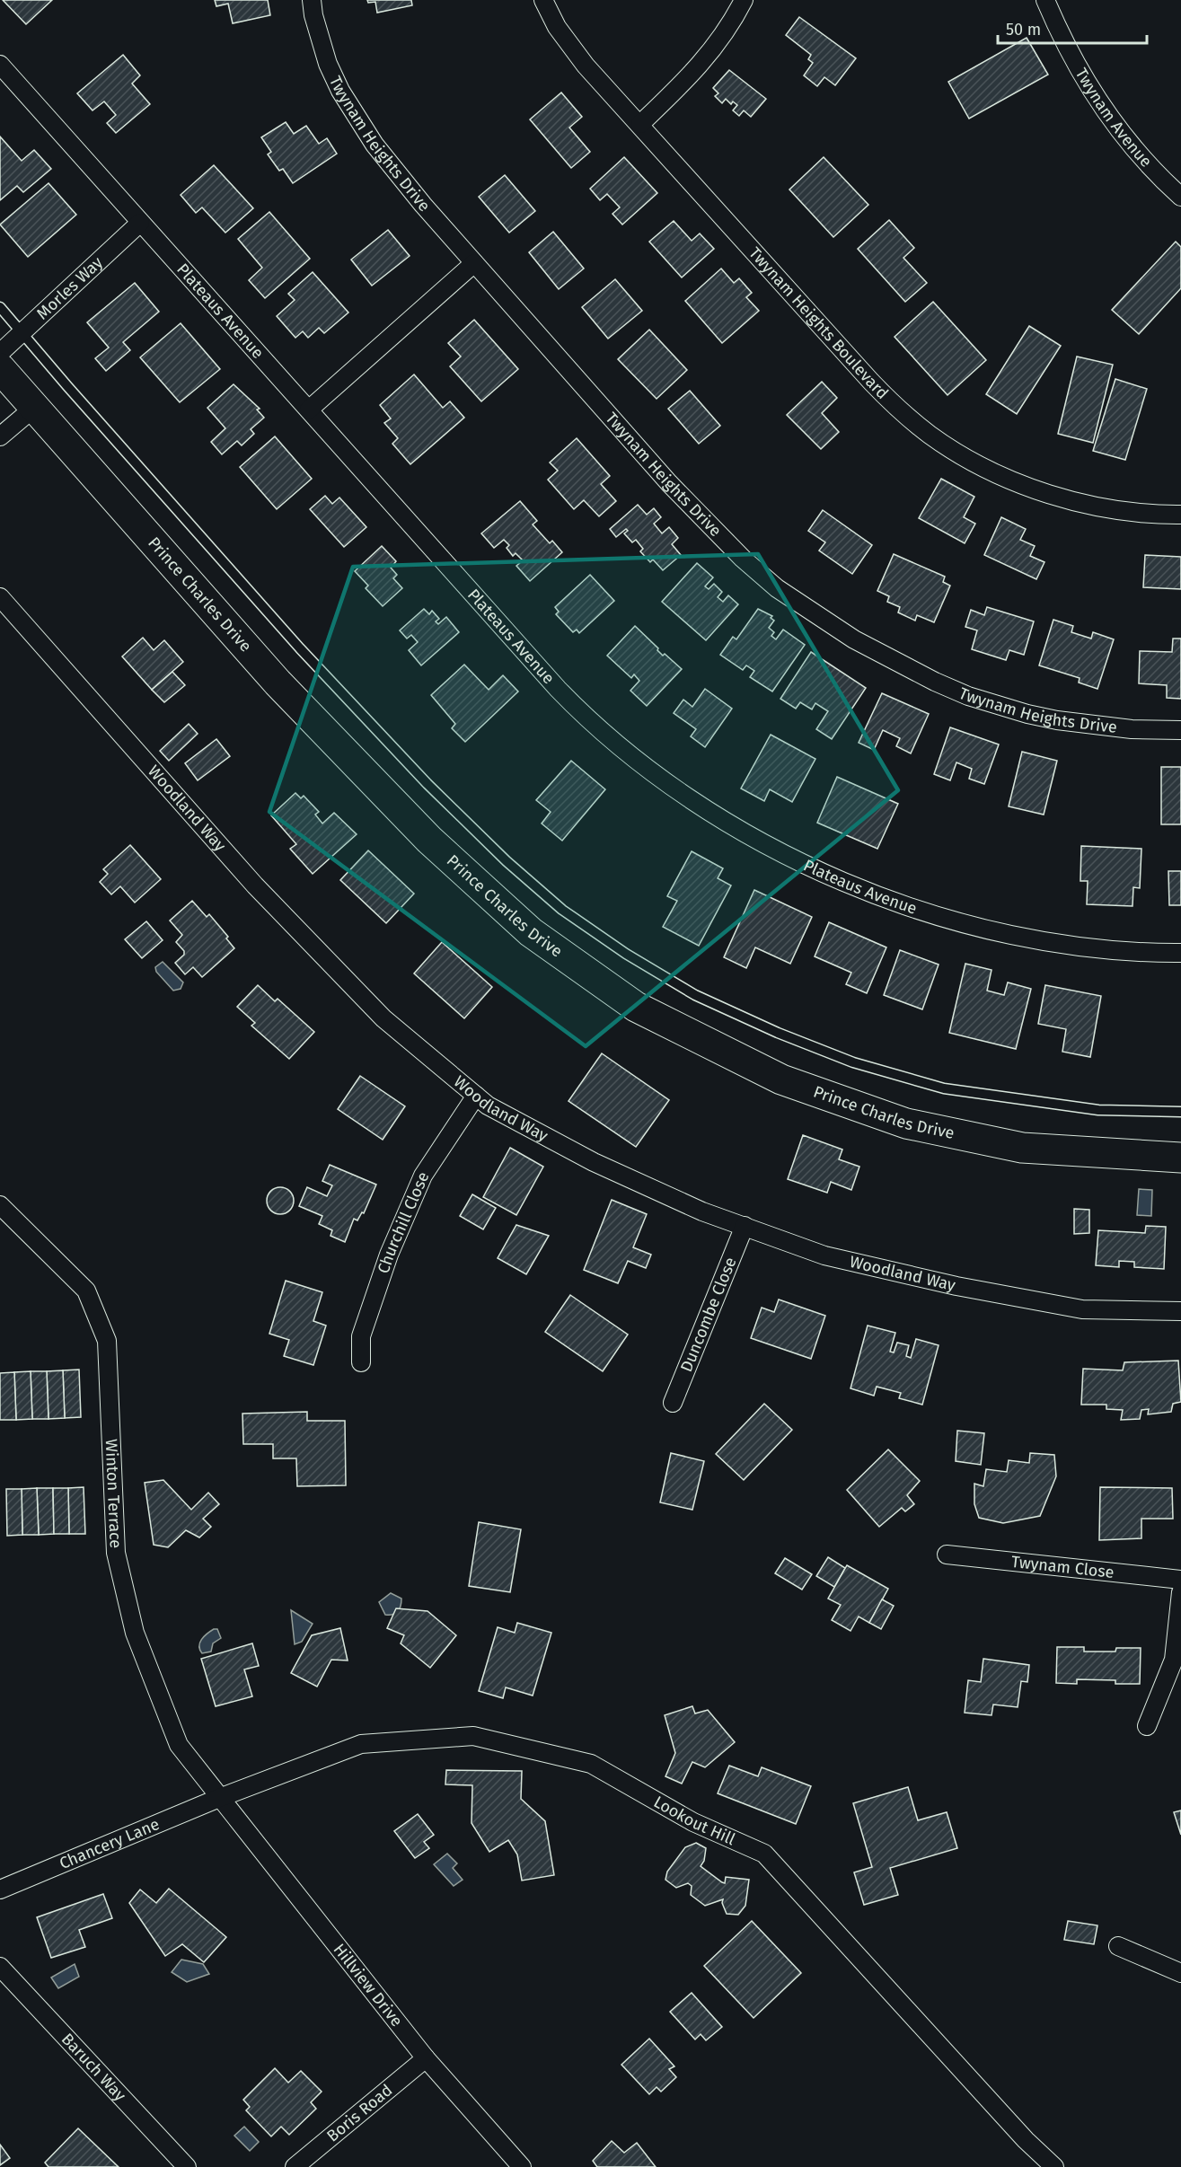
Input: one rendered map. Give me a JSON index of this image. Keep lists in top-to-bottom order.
{
  "streets": {
    "highway": ["Prince Charles Drive"],
    "street": [
      "Twynam Avenue",
      "Twynam Heights Drive",
      "Morles Way",
      "Plateaus Avenue",
      "Twynam Heights Boulevard",
      "Woodland Way",
      "Churchill Close",
      "Duncombe Close",
      "Winton Terrace",
      "Twynam Close",
      "Lookout Hill",
      "Chancery Lane",
      "Hillview Drive",
      "Baruch Way",
      "Boris Road"
    ]
  },
  "crossings": [
    ["Morles Way", "Plateaus Avenue"],
    ["Woodland Way", "Churchill Close"],
    ["Woodland Way", "Duncombe Close"],
    ["Winton Terrace", "Lookout Hill"],
    ["Winton Terrace", "Chancery Lane"],
    ["Winton Terrace", "Hillview Drive"],
    ["Lookout Hill", "Chancery Lane"],
    ["Lookout Hill", "Hillview Drive"],
    ["Chancery Lane", "Hillview Drive"],
    ["Hillview Drive", "Boris Road"]
  ],
  "scale_bar": "50 m"
}
